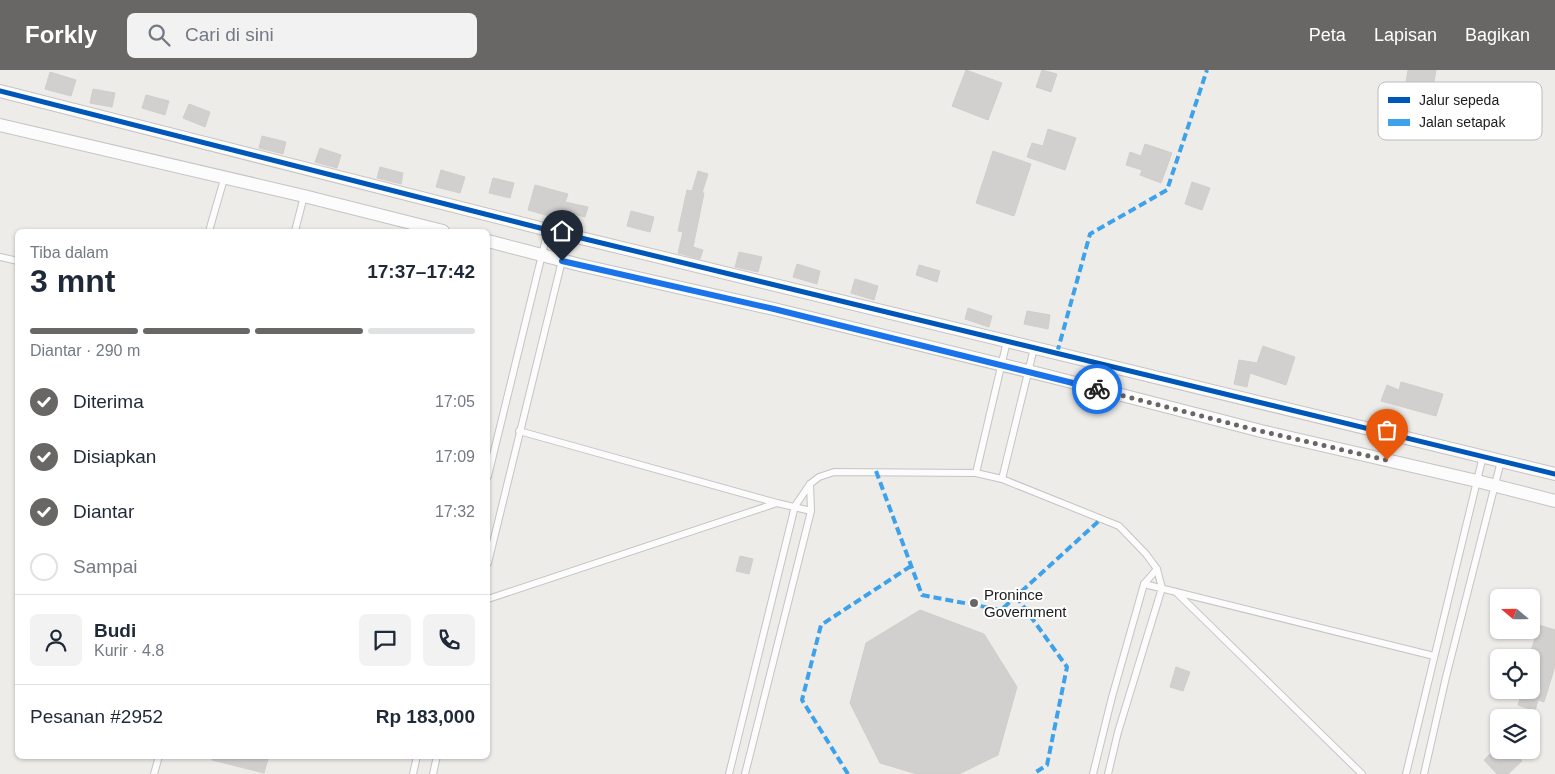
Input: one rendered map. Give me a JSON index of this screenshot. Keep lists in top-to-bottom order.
{
  "places": ["Pronince Government"],
  "legend": ["Jalur sepeda", "Jalan setapak"],
  "north": "left",
  "page": {
    "header": "Forkly",
    "search": "Cari di sini",
    "nav": ["Peta", "Lapisan", "Bagikan"],
    "heading": ["3 mnt", "Tiba dalam", "17:37–17:42"],
    "panel": [
      "Budi",
      "Kurir · 4.8",
      "Pesanan #2952",
      "Rp 183,000"
    ],
    "bar": "Diantar · 290 m",
    "list": [
      ["Diterima", "17:05"],
      ["Disiapkan", "17:09"],
      ["Diantar", "17:32"],
      "Sampai"
    ]
  }
}
